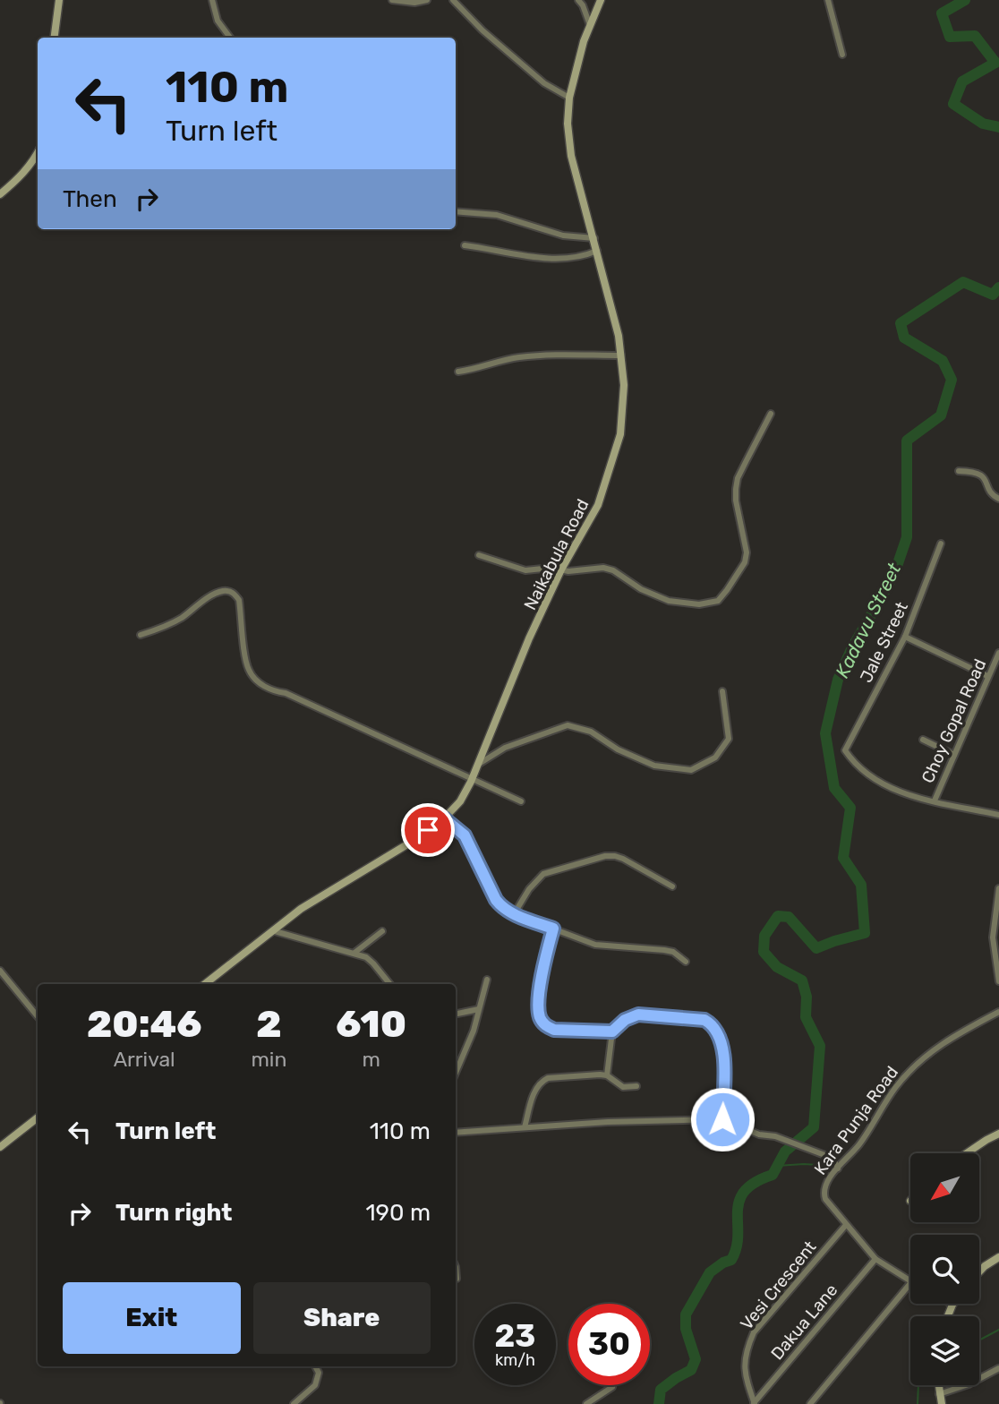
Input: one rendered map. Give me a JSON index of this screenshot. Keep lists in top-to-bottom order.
{
  "streets": {
    "street": [
      "Naikabula Road",
      "Jale Street",
      "Choy Gopal Road",
      "Kara Punja Road",
      "Vesi Crescent",
      "Dakua Lane"
    ]
  },
  "crossings": [
    ["Jale Street", "Choy Gopal Road"],
    ["Kara Punja Road", "Vesi Crescent"],
    ["Kara Punja Road", "Dakua Lane"],
    ["Vesi Crescent", "Dakua Lane"]
  ],
  "water": ["Kadavu Street"],
  "north": "bottom left",
  "page": {
    "turn": ["110 m", "Turn left"],
    "then": "Then",
    "eta": [
      "20:46",
      "Arrival",
      "2",
      "min",
      "610",
      "m"
    ],
    "list": [
      {
        "name": "Turn left",
        "value": "110 m"
      },
      {
        "name": "Turn right",
        "value": "190 m"
      }
    ],
    "buttons": ["Exit", "Share"],
    "speed": "23 km/h",
    "limit": "30"
  }
}
